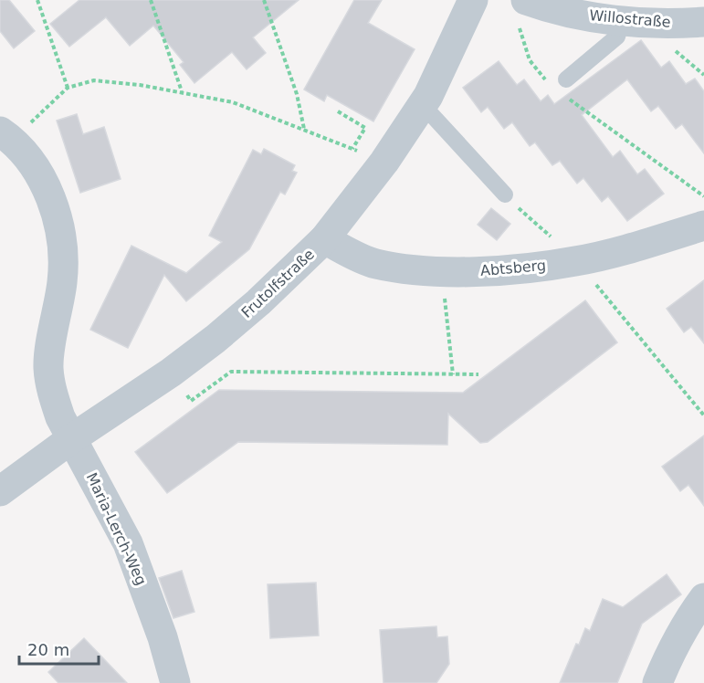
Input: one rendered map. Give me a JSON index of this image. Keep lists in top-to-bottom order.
{
  "streets": {
    "street": [
      "Willostraße",
      "Abtsberg",
      "Frutolfstraße",
      "Maria-Lerch-Weg"
    ]
  },
  "crossings": [
    ["Abtsberg", "Frutolfstraße"],
    ["Frutolfstraße", "Maria-Lerch-Weg"]
  ],
  "scale_bar": "20 m"
}
